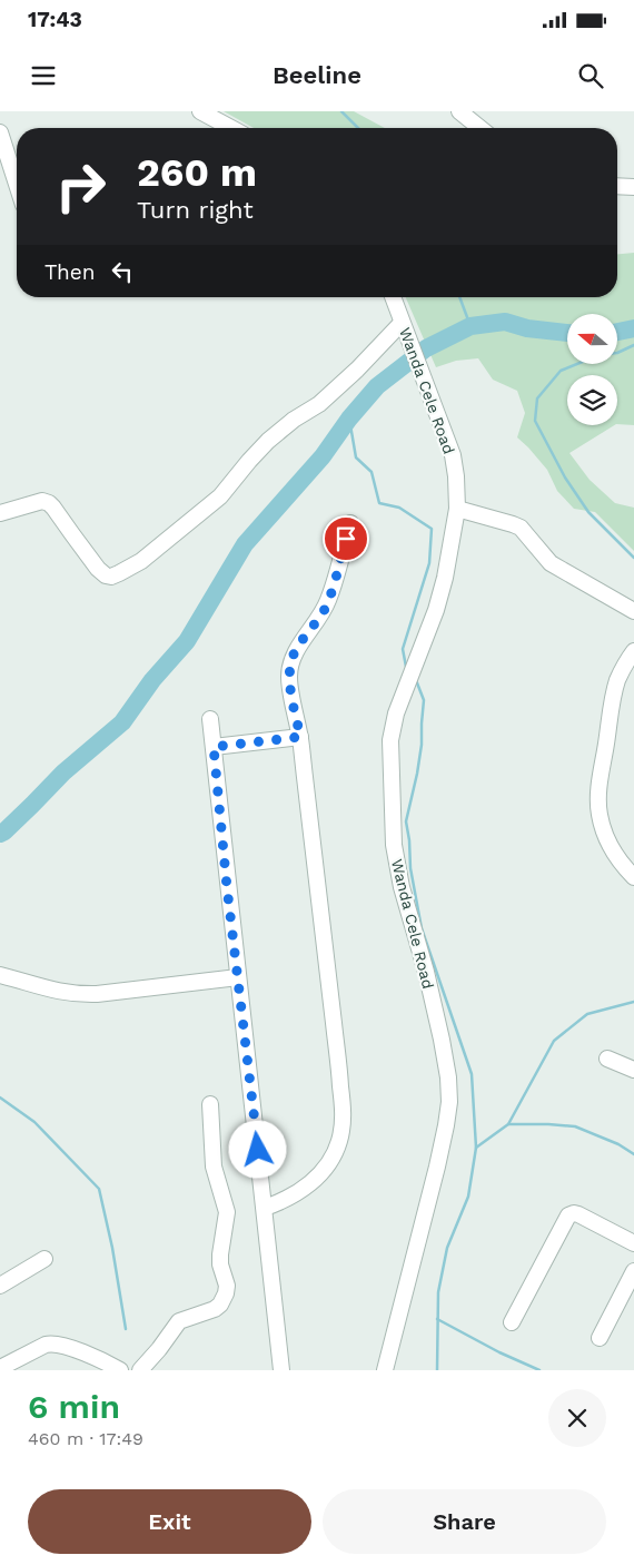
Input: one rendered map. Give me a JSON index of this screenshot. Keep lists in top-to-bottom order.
{
  "streets": {
    "street": ["Wanda Cele Road"]
  },
  "north": "left",
  "page": {
    "status": "17:43",
    "header": "Beeline",
    "turn": ["260 m", "Turn right"],
    "then": "Then",
    "heading": ["6 min", "460 m · 17:49"],
    "buttons": ["Exit", "Share"]
  }
}
